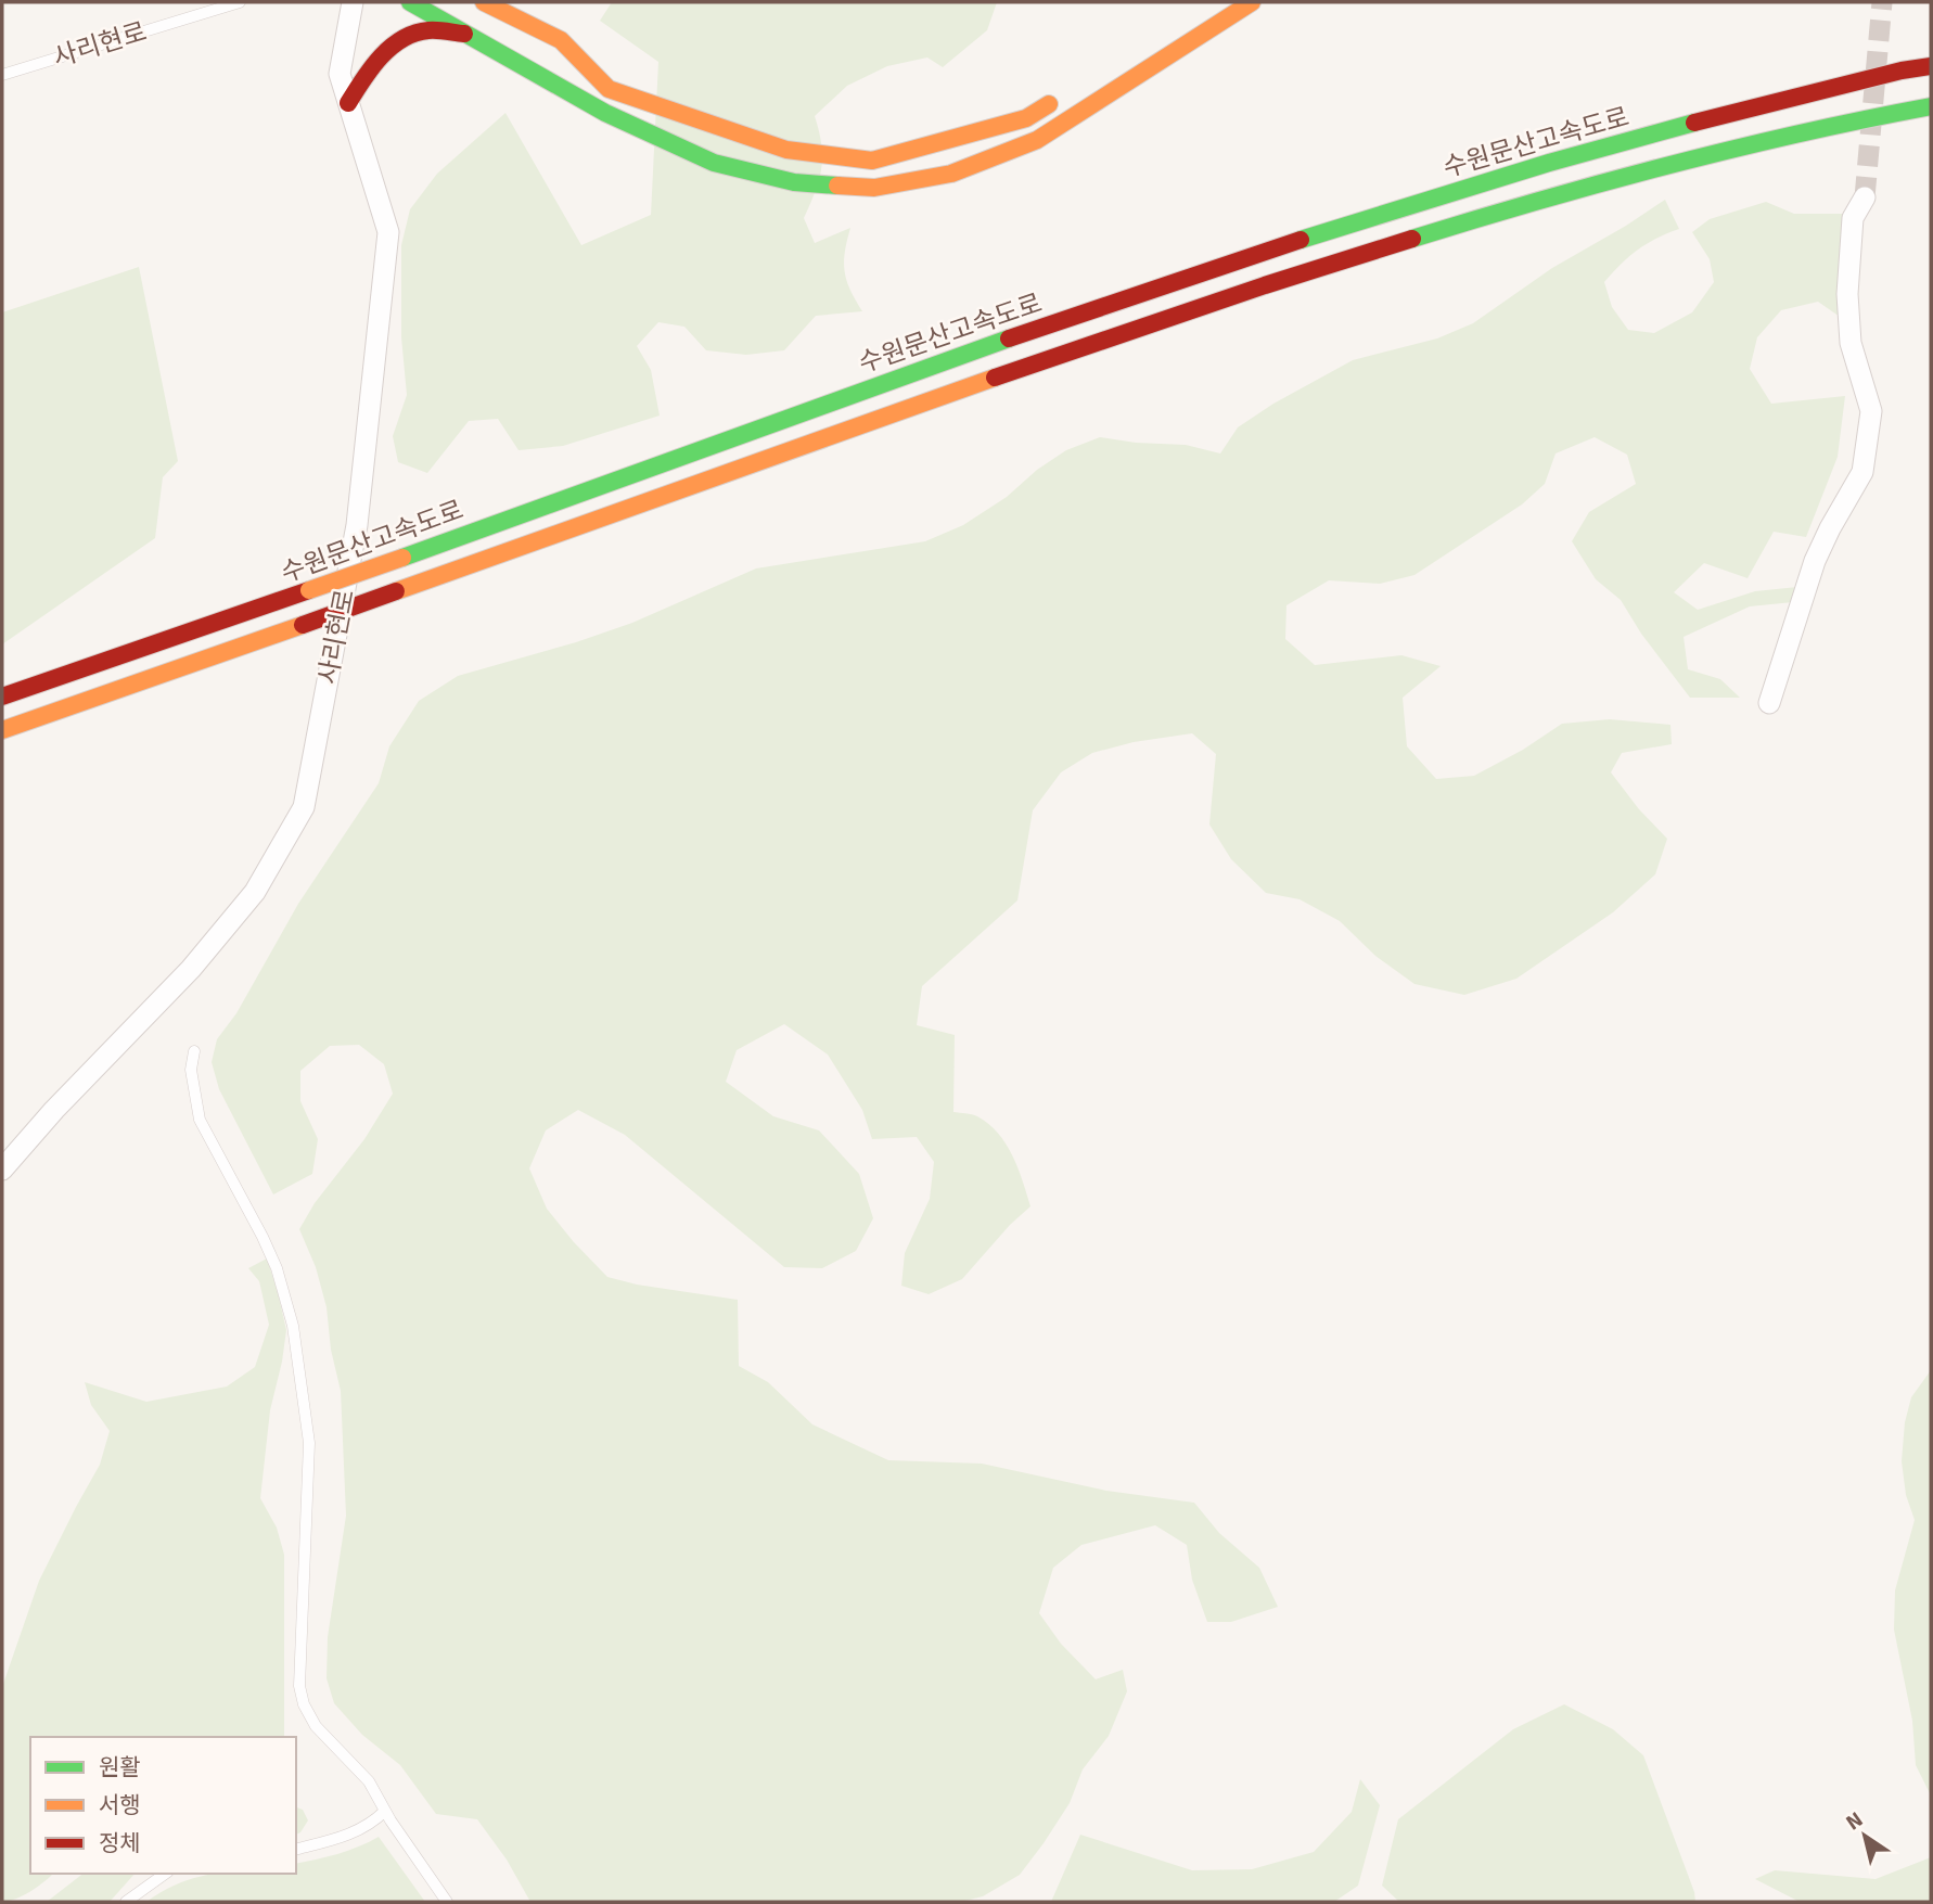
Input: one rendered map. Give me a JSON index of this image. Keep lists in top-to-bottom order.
{
  "streets": {
    "highway": ["수원문산고속도로"],
    "street": ["사리현로"]
  },
  "legend": ["원활", "서행", "정체"],
  "north": "top left"
}
